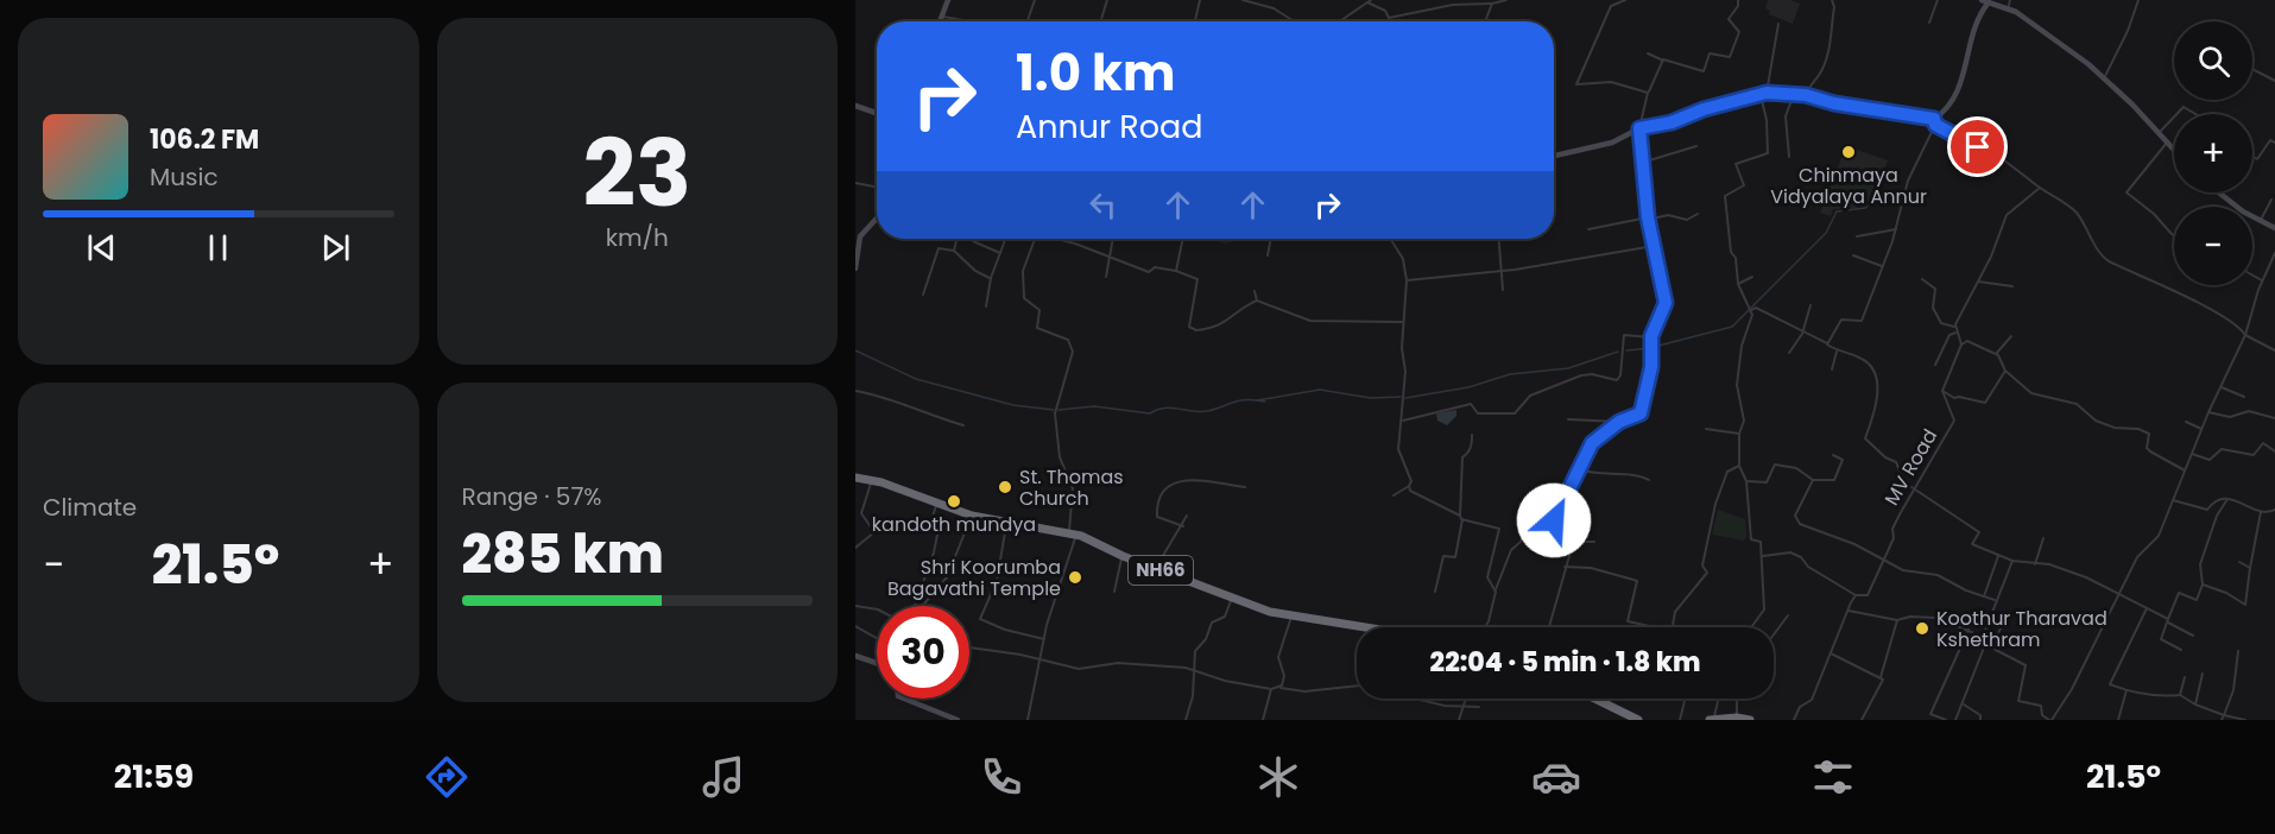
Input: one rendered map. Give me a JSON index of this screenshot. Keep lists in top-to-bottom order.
{
  "streets": {
    "highway": ["NH66"],
    "street": ["MV Road"]
  },
  "places": [
    "Chinmaya Vidyalaya Annur",
    "St. Thomas Church",
    "kandoth mundya",
    "Shri Koorumba Bagavathi Temple",
    "Koothur Tharavad Kshethram"
  ],
  "page": {
    "tile": [
      ["23", "km/h"],
      "Climate",
      ["Range · 57%", "285 km"]
    ],
    "map_buttons": ["+", "−"],
    "turn": ["1.0 km", "Annur Road"],
    "song": ["106.2 FM", "Music"],
    "heat": ["−", "21.5°", "+"],
    "limit": "30",
    "trip": "22:04 · 5 min · 1.8 km",
    "tabs": ["21:59", "21.5°"]
  }
}
